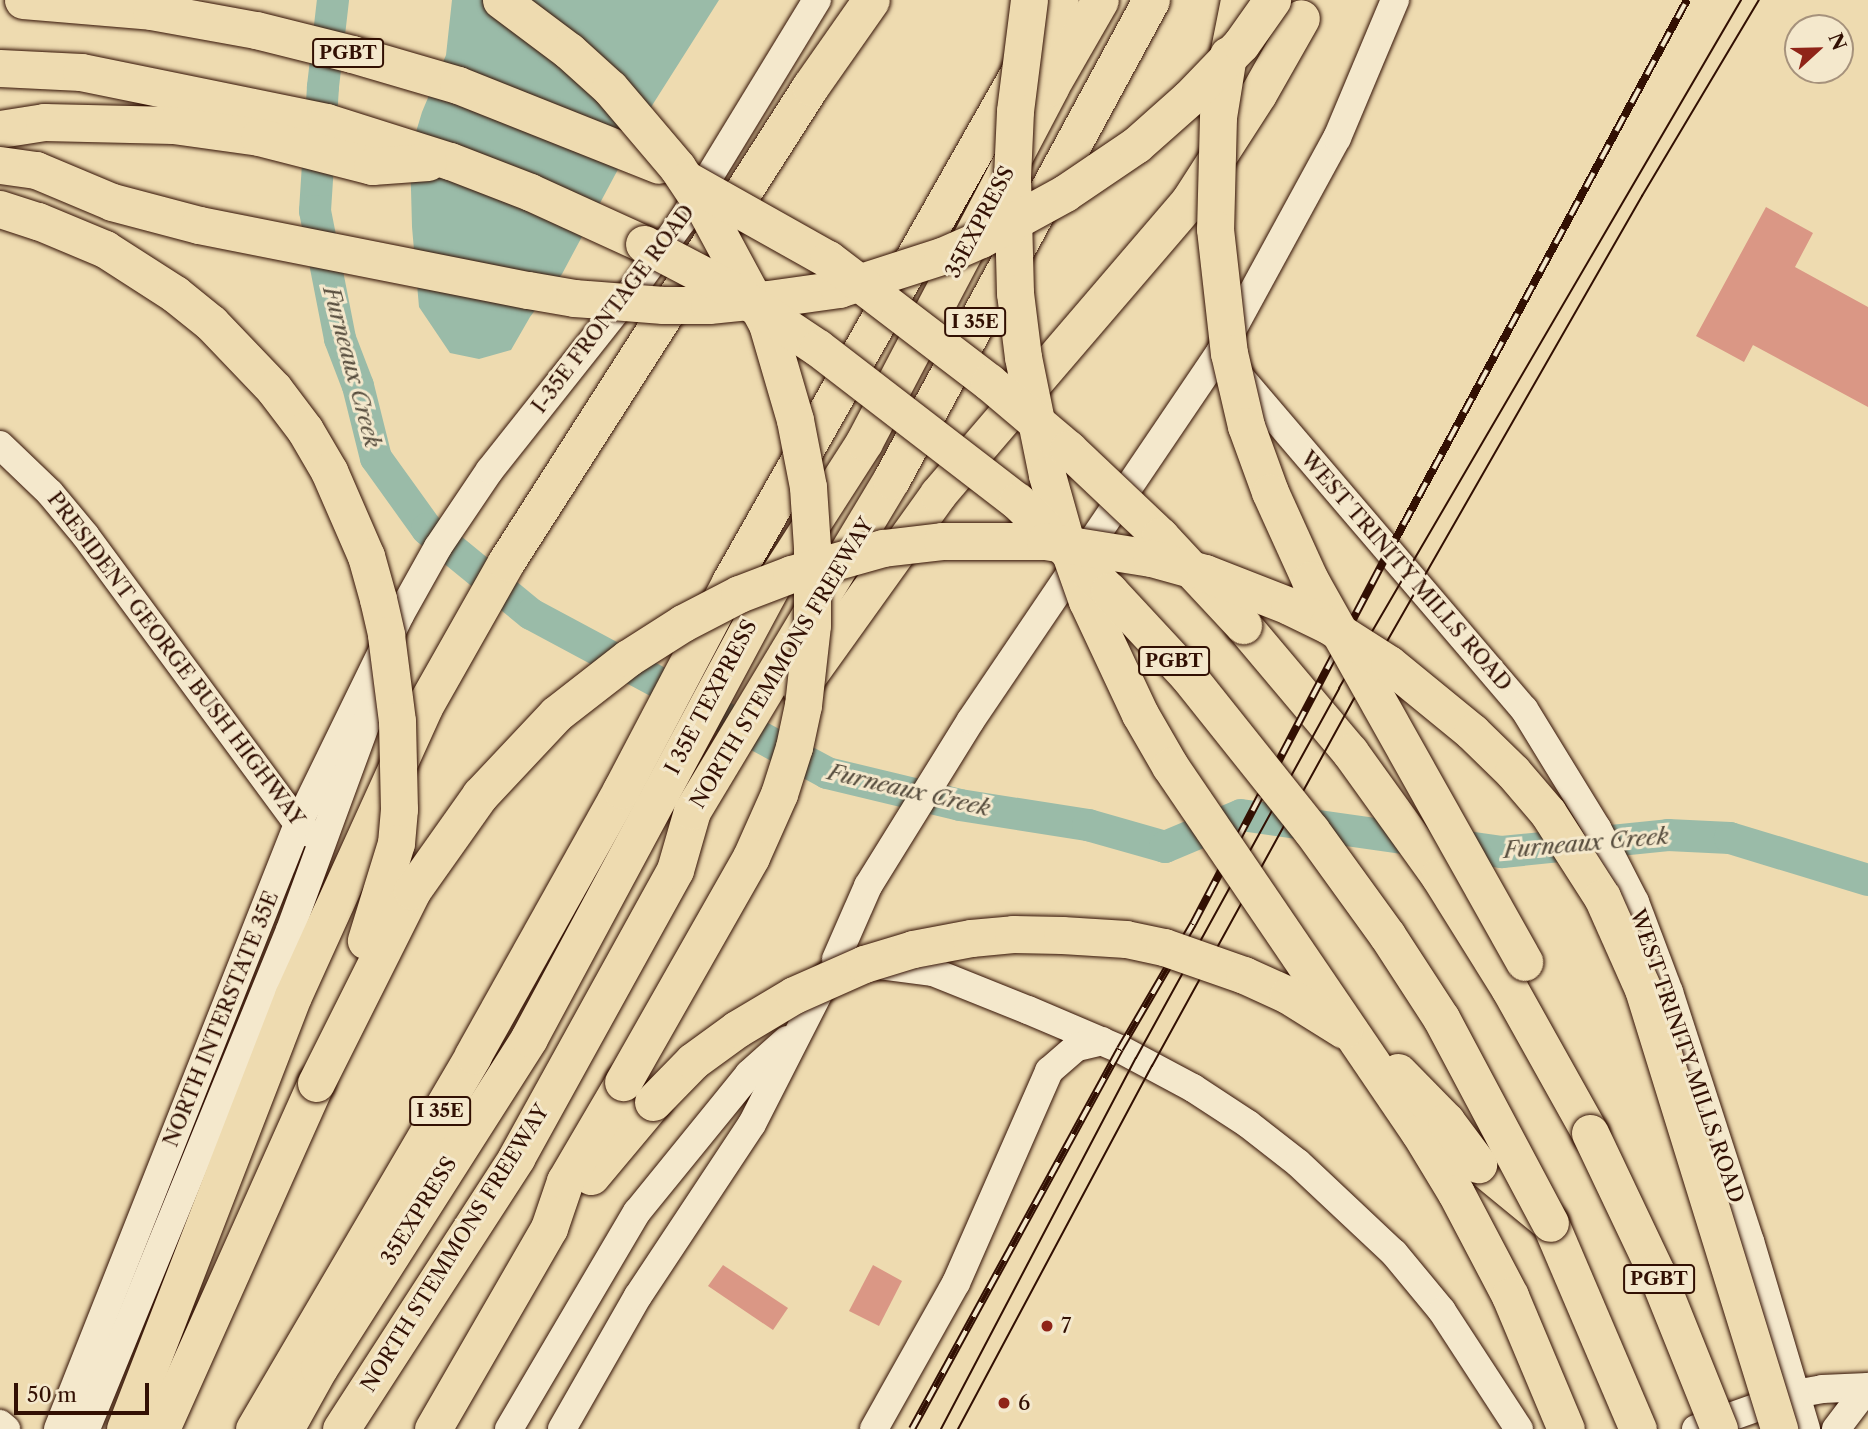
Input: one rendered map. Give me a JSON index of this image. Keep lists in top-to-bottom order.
{
  "streets": {
    "highway": [
      "PGBT",
      "35EXPRESS",
      "I 35E",
      "NORTH STEMMONS FREEWAY",
      "I 35E TEXPRESS"
    ],
    "main road": [
      "I-35E FRONTAGE ROAD",
      "WEST TRINITY MILLS ROAD",
      "PRESIDENT GEORGE BUSH HIGHWAY",
      "NORTH INTERSTATE 35E"
    ]
  },
  "crossings": [
    ["35EXPRESS", "I 35E"],
    ["35EXPRESS", "I 35E TEXPRESS"],
    ["I-35E FRONTAGE ROAD", "NORTH INTERSTATE 35E"],
    ["I 35E", "I 35E TEXPRESS"],
    ["PRESIDENT GEORGE BUSH HIGHWAY", "NORTH INTERSTATE 35E"]
  ],
  "water": ["Furneaux Creek"],
  "places": ["7", "6"],
  "scale_bar": "50 m",
  "north": "right"
}
